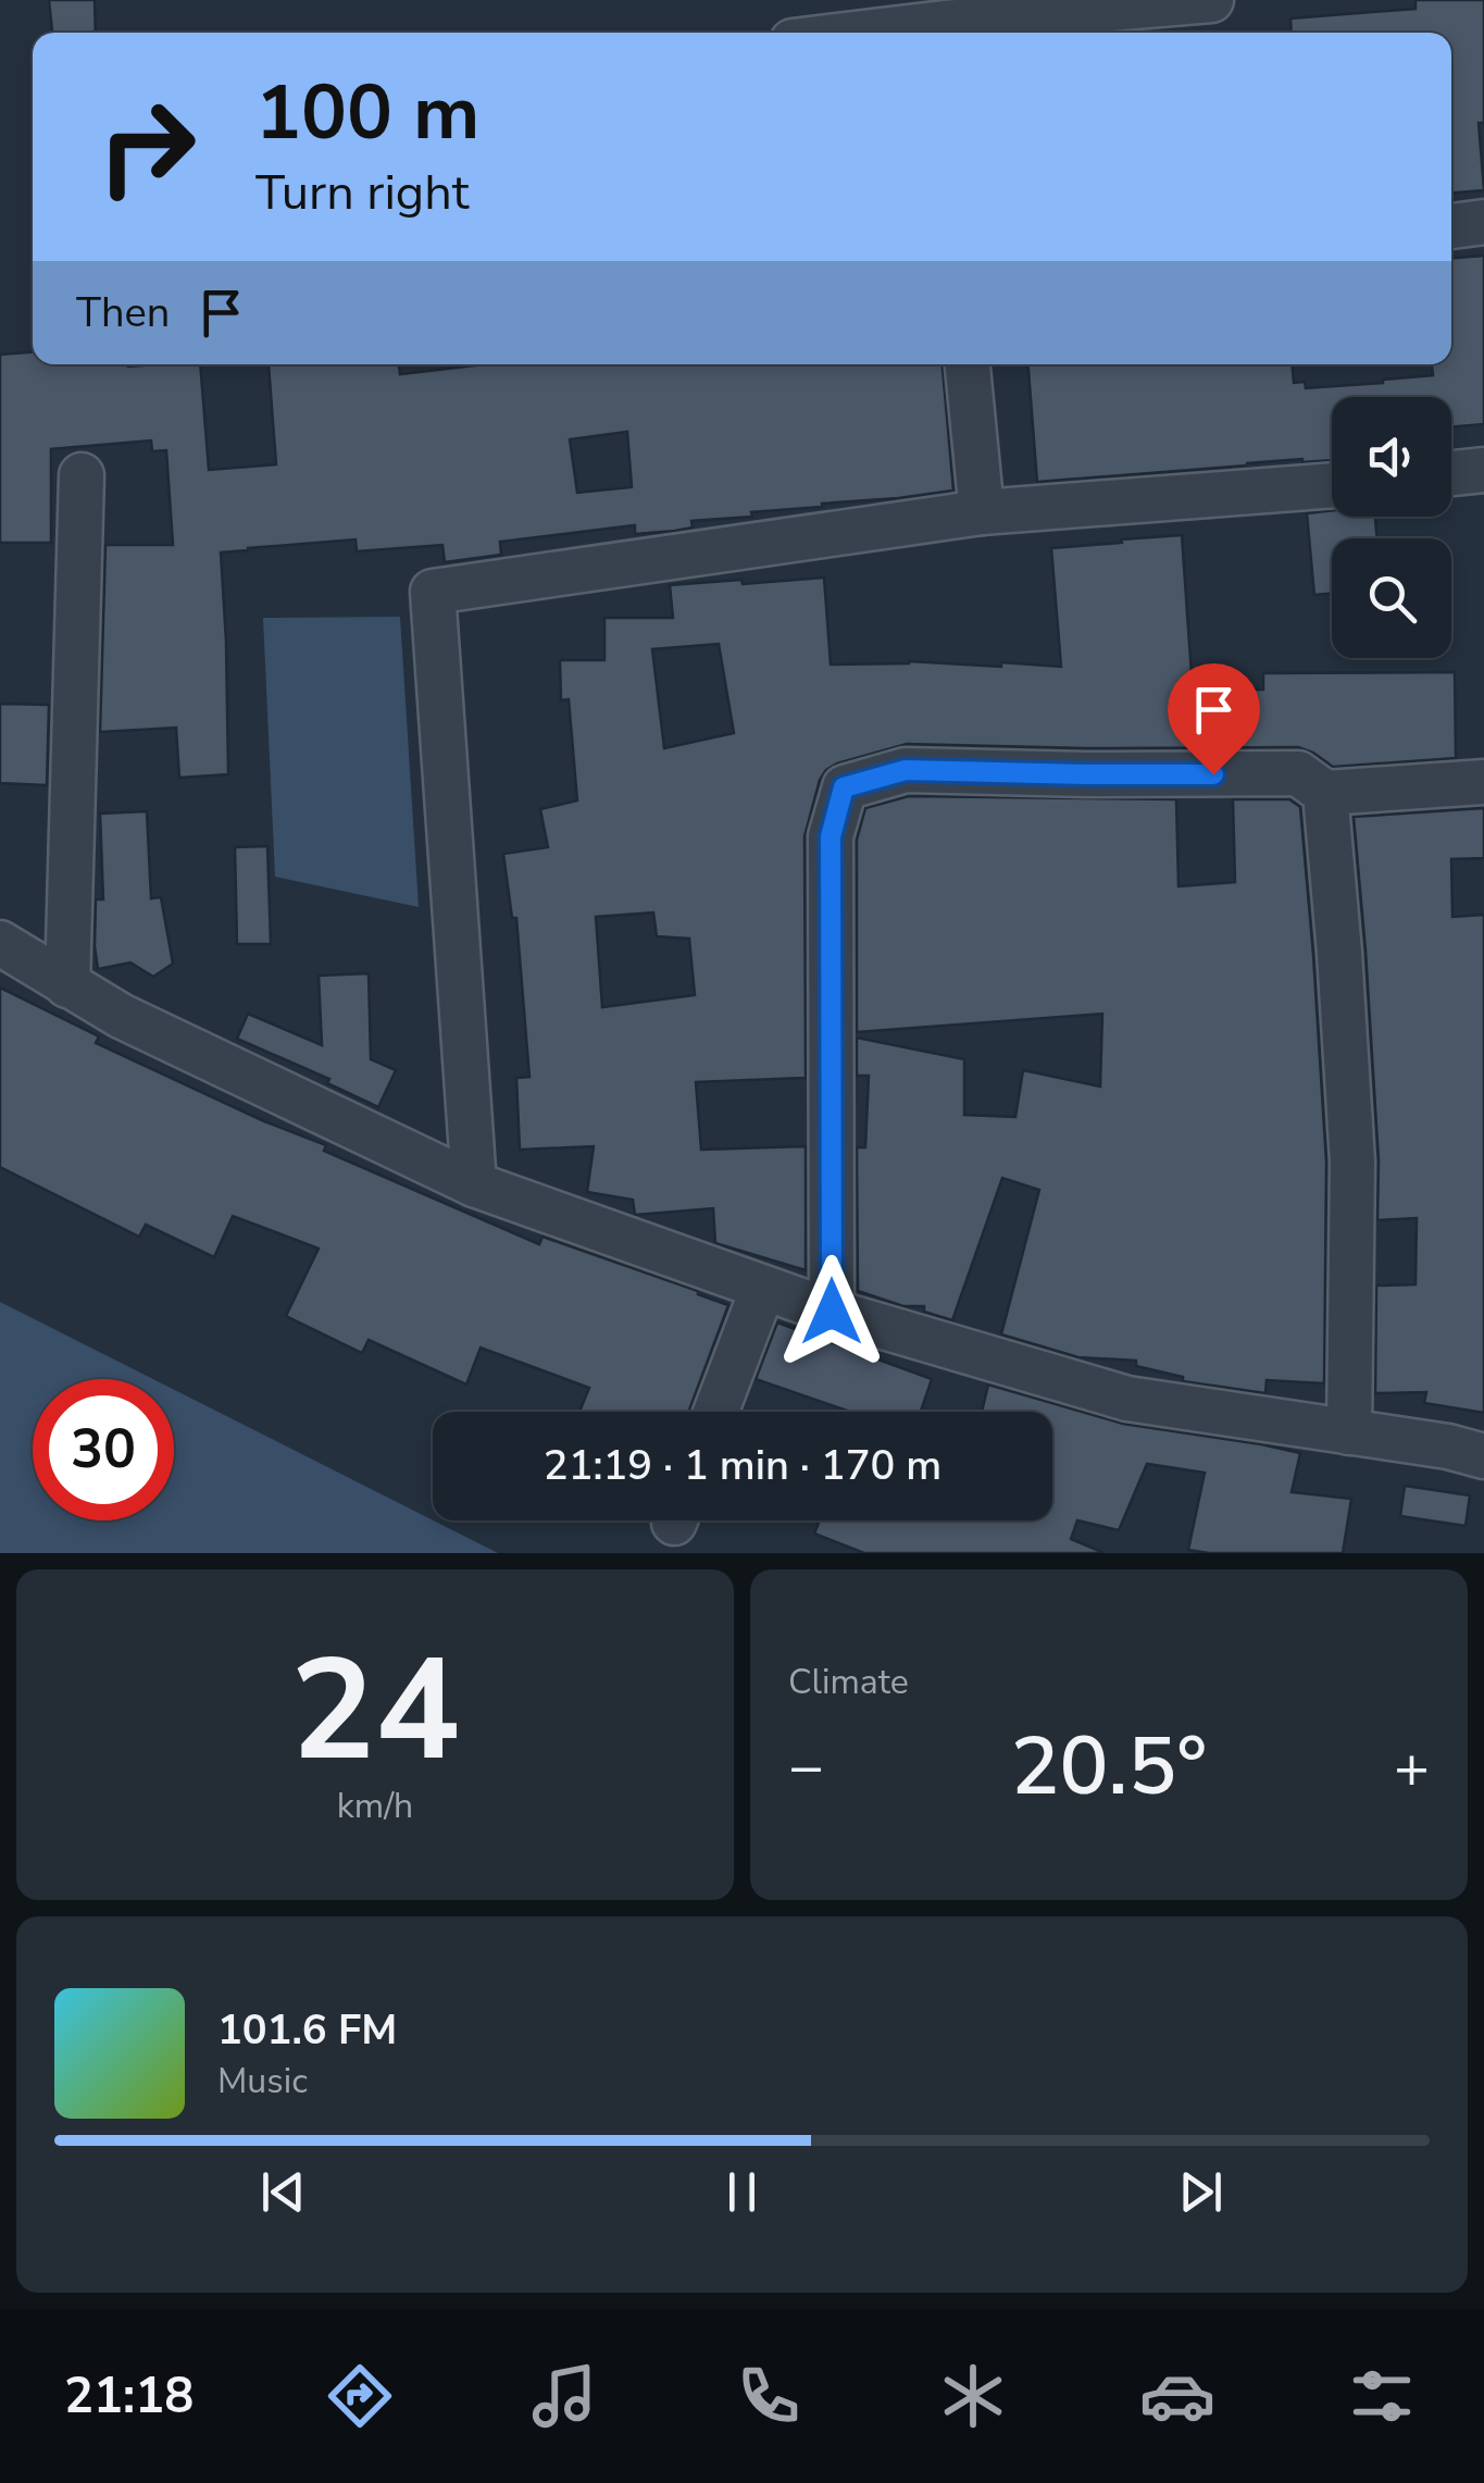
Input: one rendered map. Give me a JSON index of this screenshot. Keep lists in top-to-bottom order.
{
  "page": {
    "turn": ["100 m", "Turn right"],
    "then": "Then",
    "limit": "30",
    "trip": "21:19 · 1 min · 170 m",
    "tile": [
      ["24", "km/h"],
      "Climate"
    ],
    "heat": ["−", "20.5°", "+"],
    "song": ["101.6 FM", "Music"],
    "tabs": "21:18"
  }
}
